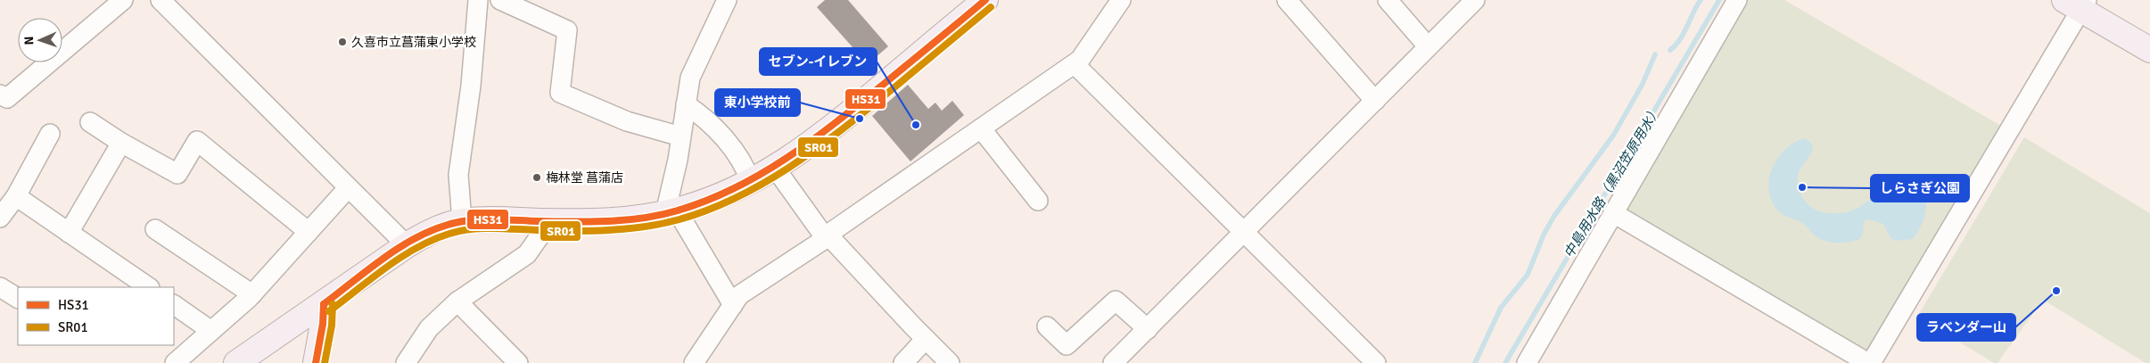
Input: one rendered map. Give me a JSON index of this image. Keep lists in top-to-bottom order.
{
  "water": ["中島用水路（黒沼笠原用水）"],
  "places": [
    "久喜市立菖蒲東小学校",
    "東小学校前",
    "セブン-イレブン",
    "梅林堂 菖蒲店",
    "しらさぎ公園",
    "ラベンダー山"
  ],
  "lines": ["transit line HS31", "transit line SR01"],
  "legend": ["HS31", "SR01"],
  "north": "left"
}
